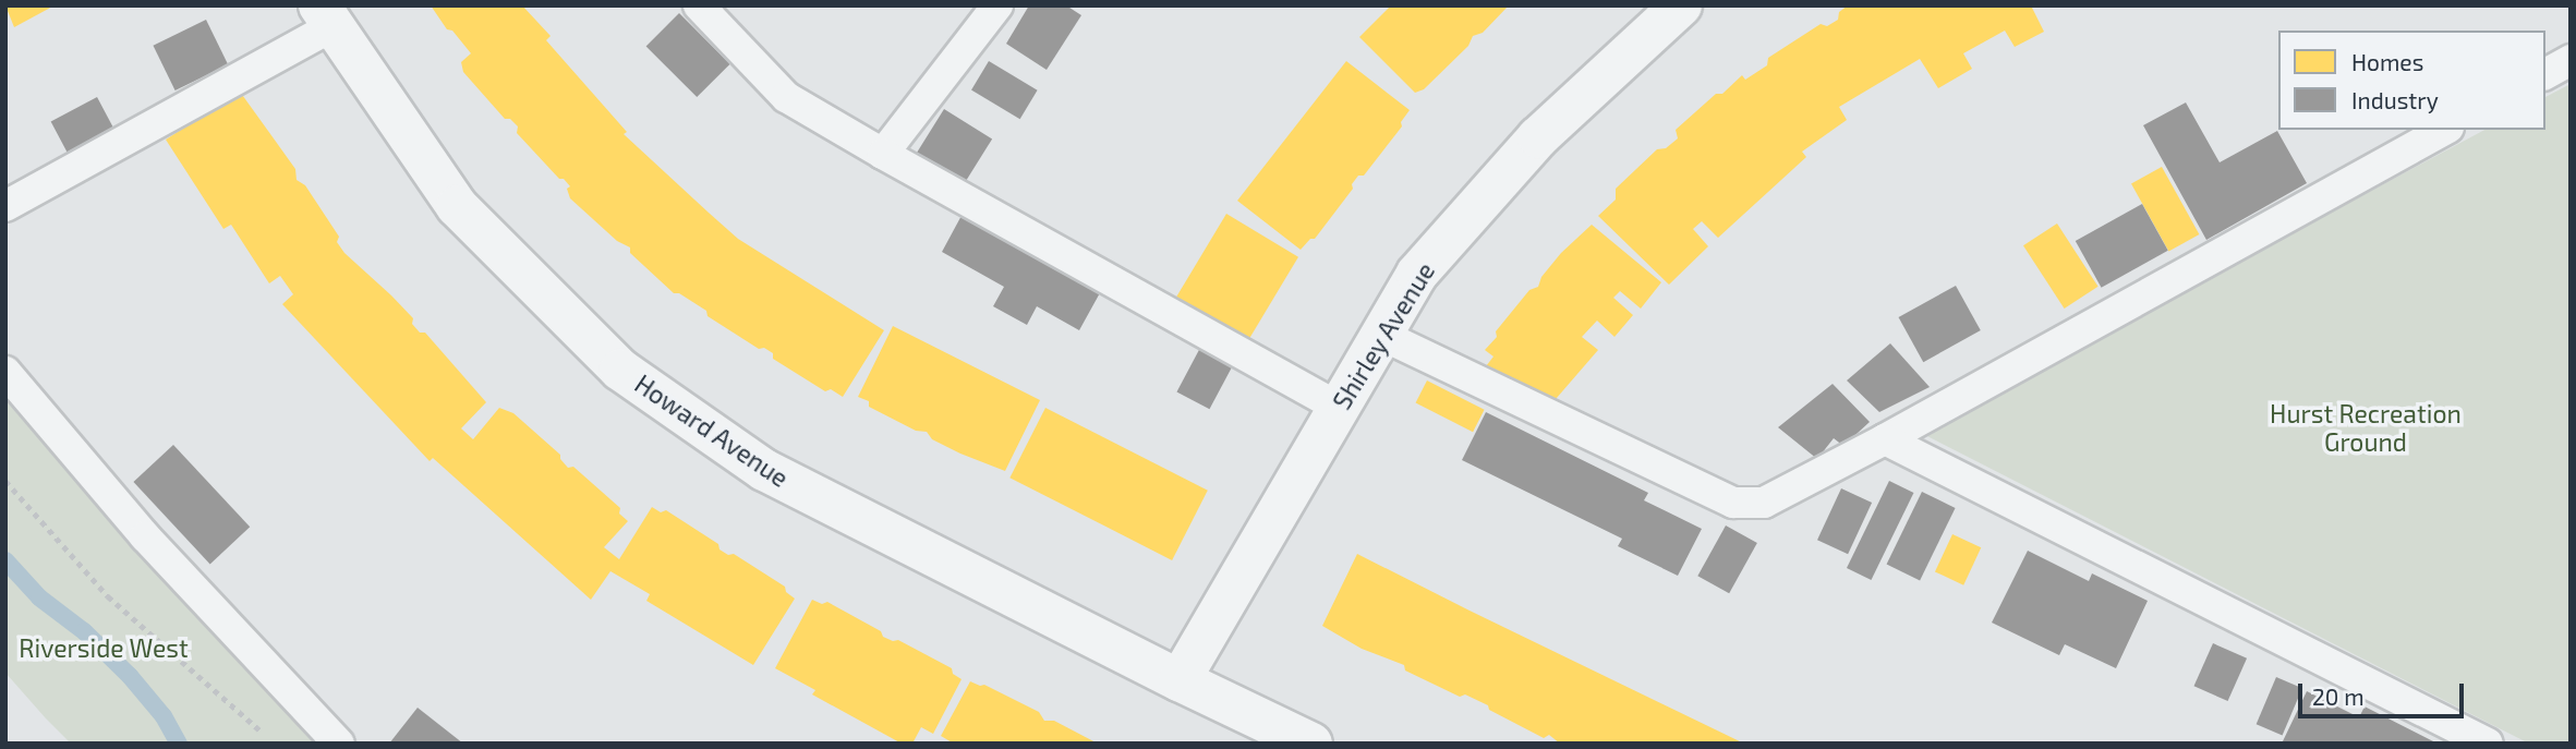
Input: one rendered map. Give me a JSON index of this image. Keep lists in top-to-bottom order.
{
  "streets": {
    "street": ["Shirley Avenue", "Howard Avenue"]
  },
  "crossings": [
    ["Shirley Avenue", "Howard Avenue"]
  ],
  "parks": ["Hurst Recreation Ground", "Riverside West"],
  "legend": ["Homes", "Industry"],
  "scale_bar": "20 m"
}
